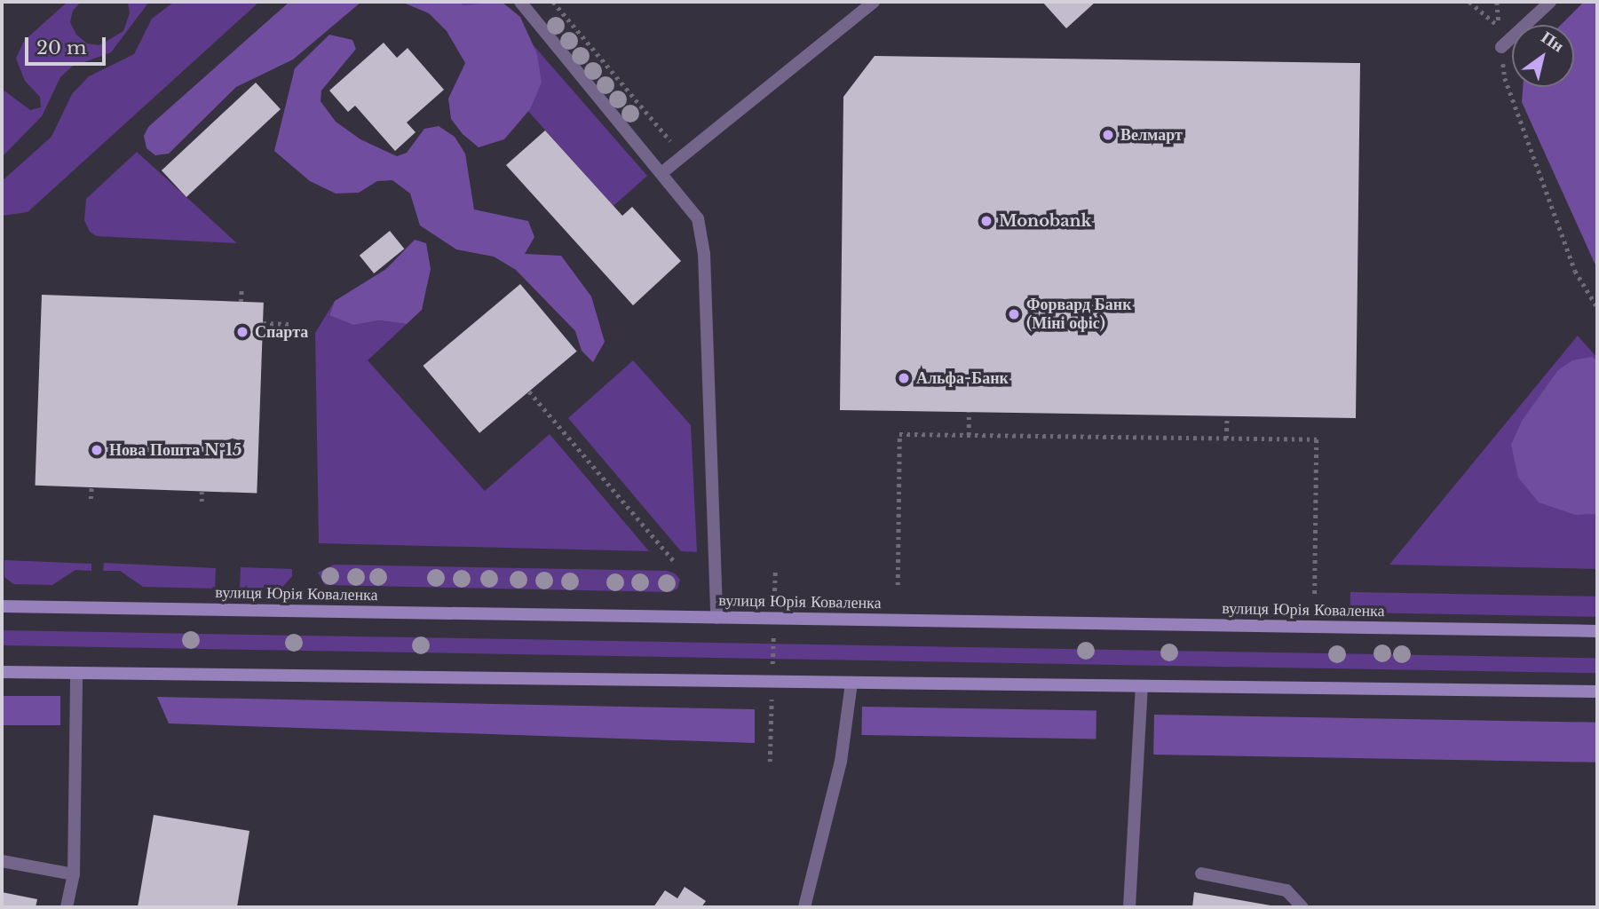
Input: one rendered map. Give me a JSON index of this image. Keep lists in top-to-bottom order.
{
  "streets": {
    "main road": ["вулиця Юрія Коваленка"]
  },
  "places": [
    "Велмарт",
    "Monobank",
    "Форвард Банк (Міні офіс)",
    "Спарта",
    "Альфа-Банк",
    "Нова Пошта №15"
  ],
  "scale_bar": "20 m",
  "north": "top right"
}
